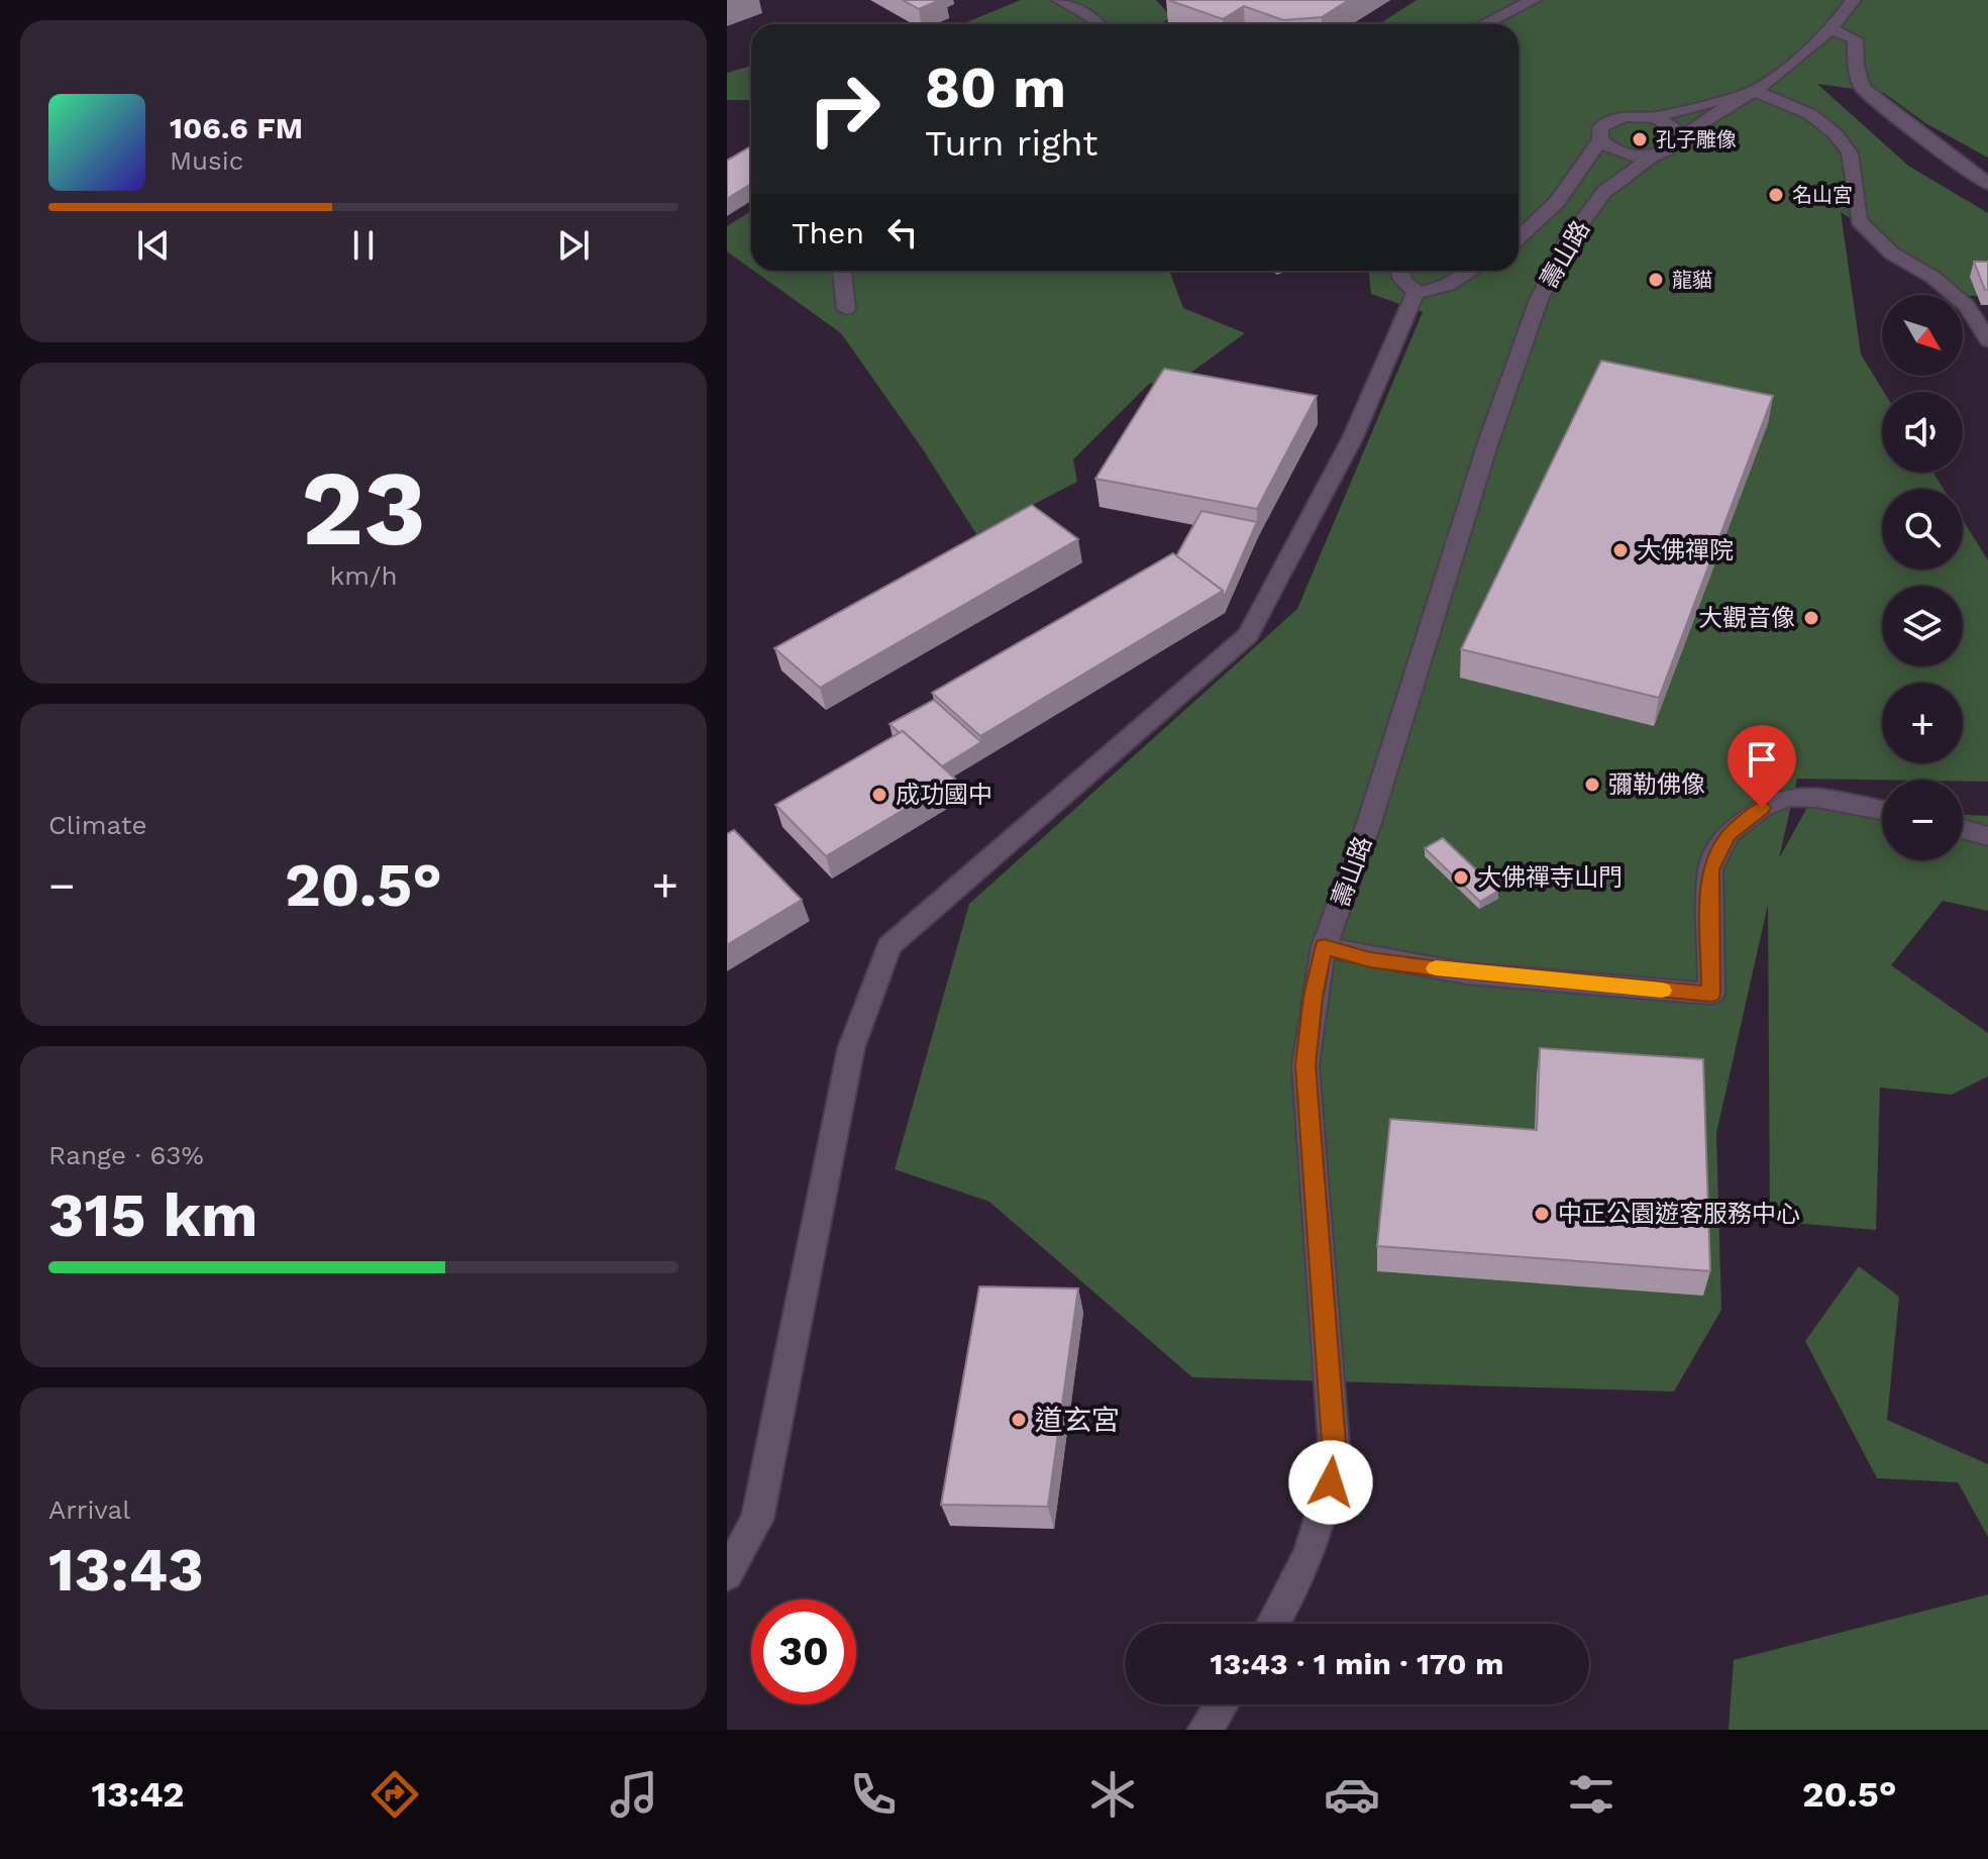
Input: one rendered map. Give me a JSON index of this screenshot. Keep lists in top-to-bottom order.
{
  "streets": {
    "street": ["壽山路"]
  },
  "places": [
    "孔子雕像",
    "名山宮",
    "龍貓",
    "大佛禪院",
    "大觀音像",
    "彌勒佛像",
    "成功國中",
    "大佛禪寺山門",
    "中正公園遊客服務中心",
    "道玄宮"
  ],
  "north": "bottom right",
  "page": {
    "turn": ["80 m", "Turn right"],
    "song": ["106.6 FM", "Music"],
    "then": "Then",
    "map_buttons": ["+", "−"],
    "tile": [
      ["23", "km/h"],
      "Climate",
      ["Range · 63%", "315 km"],
      ["Arrival", "13:43"]
    ],
    "heat": ["−", "20.5°", "+"],
    "limit": "30",
    "trip": "13:43 · 1 min · 170 m",
    "tabs": ["13:42", "20.5°"]
  }
}
